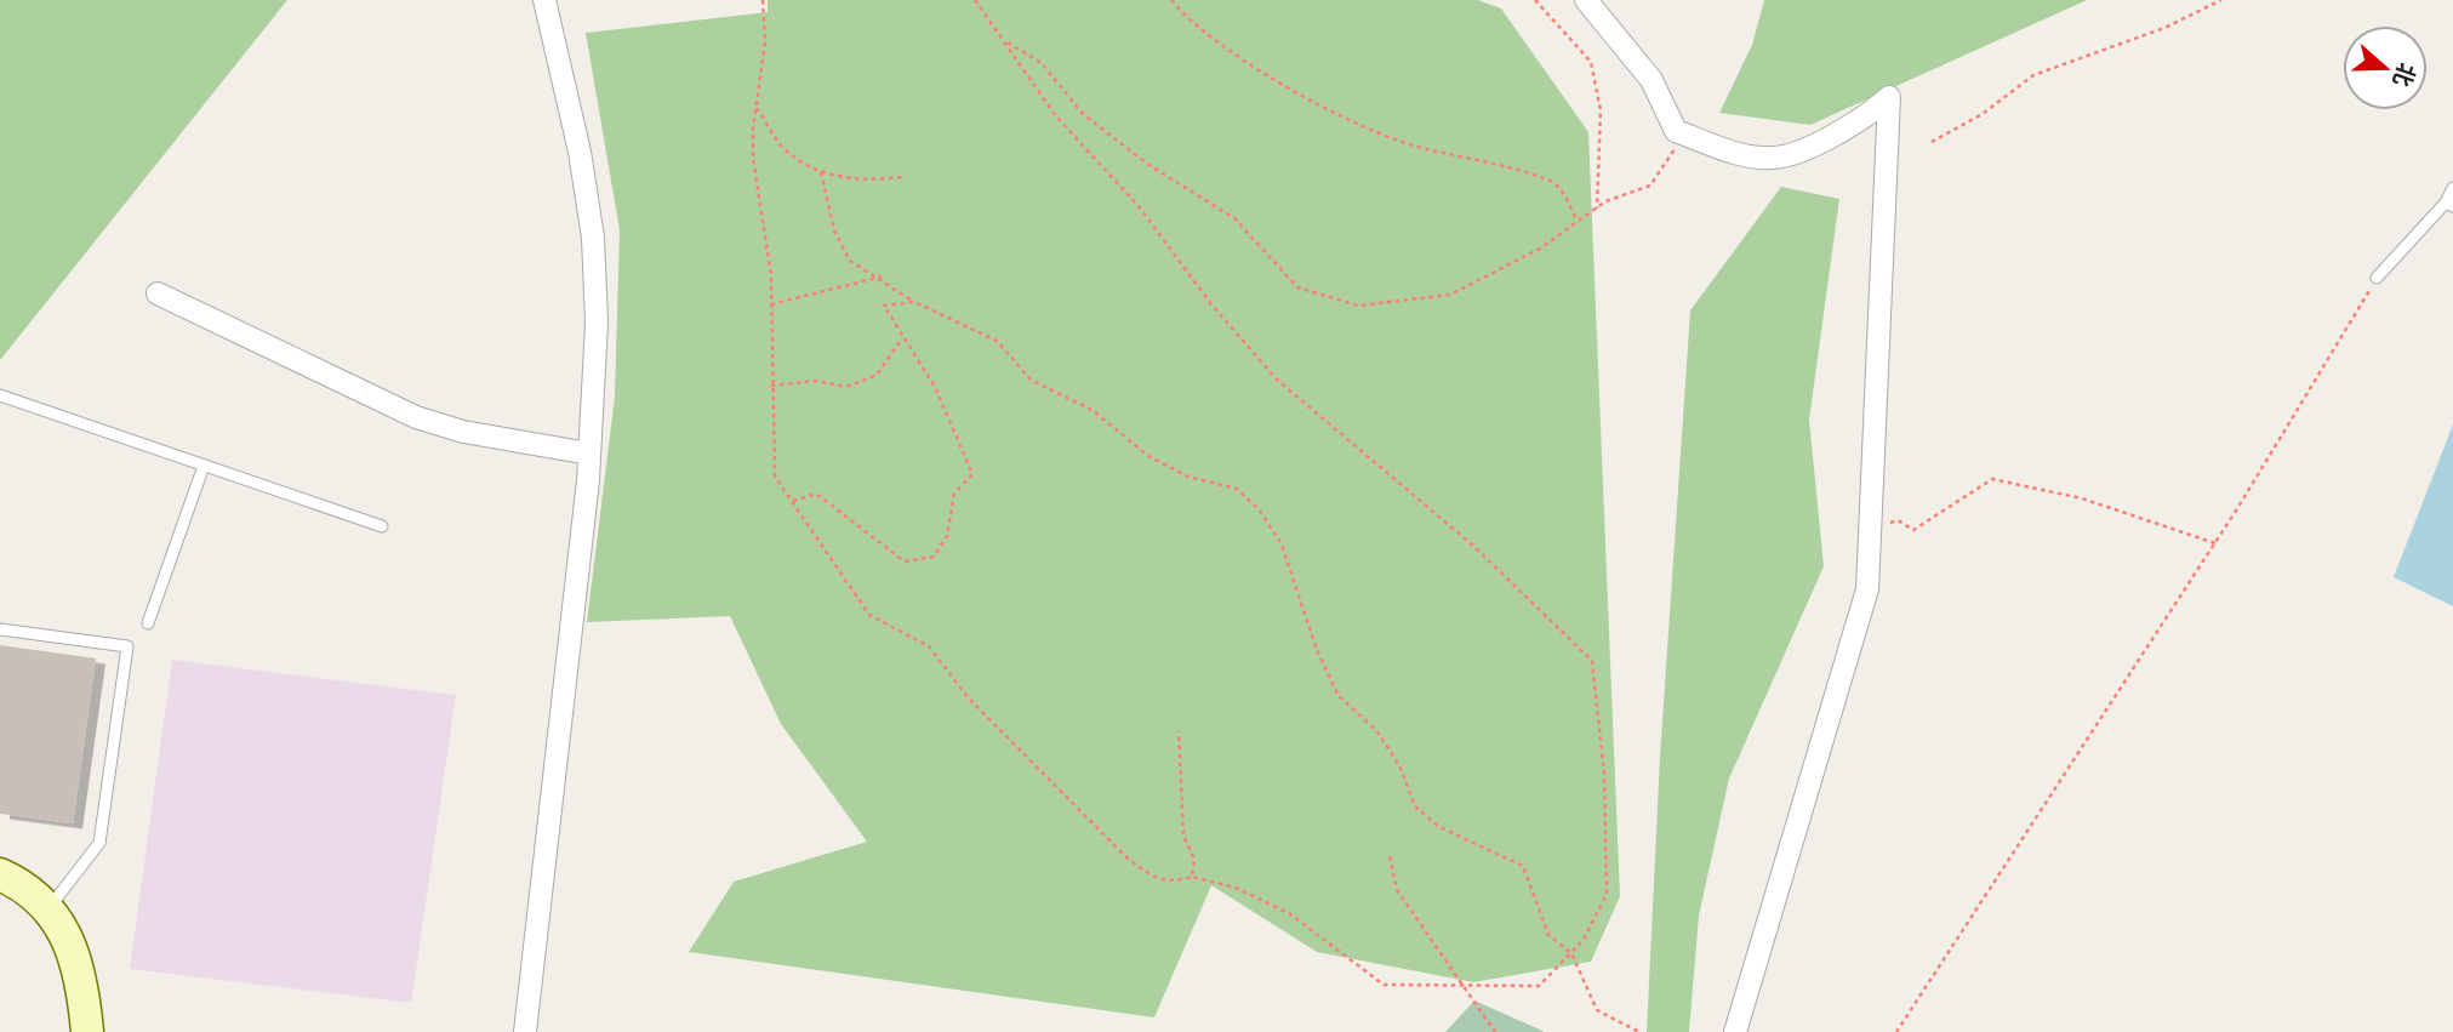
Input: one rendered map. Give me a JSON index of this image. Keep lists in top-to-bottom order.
{
  "north": "right"
}
